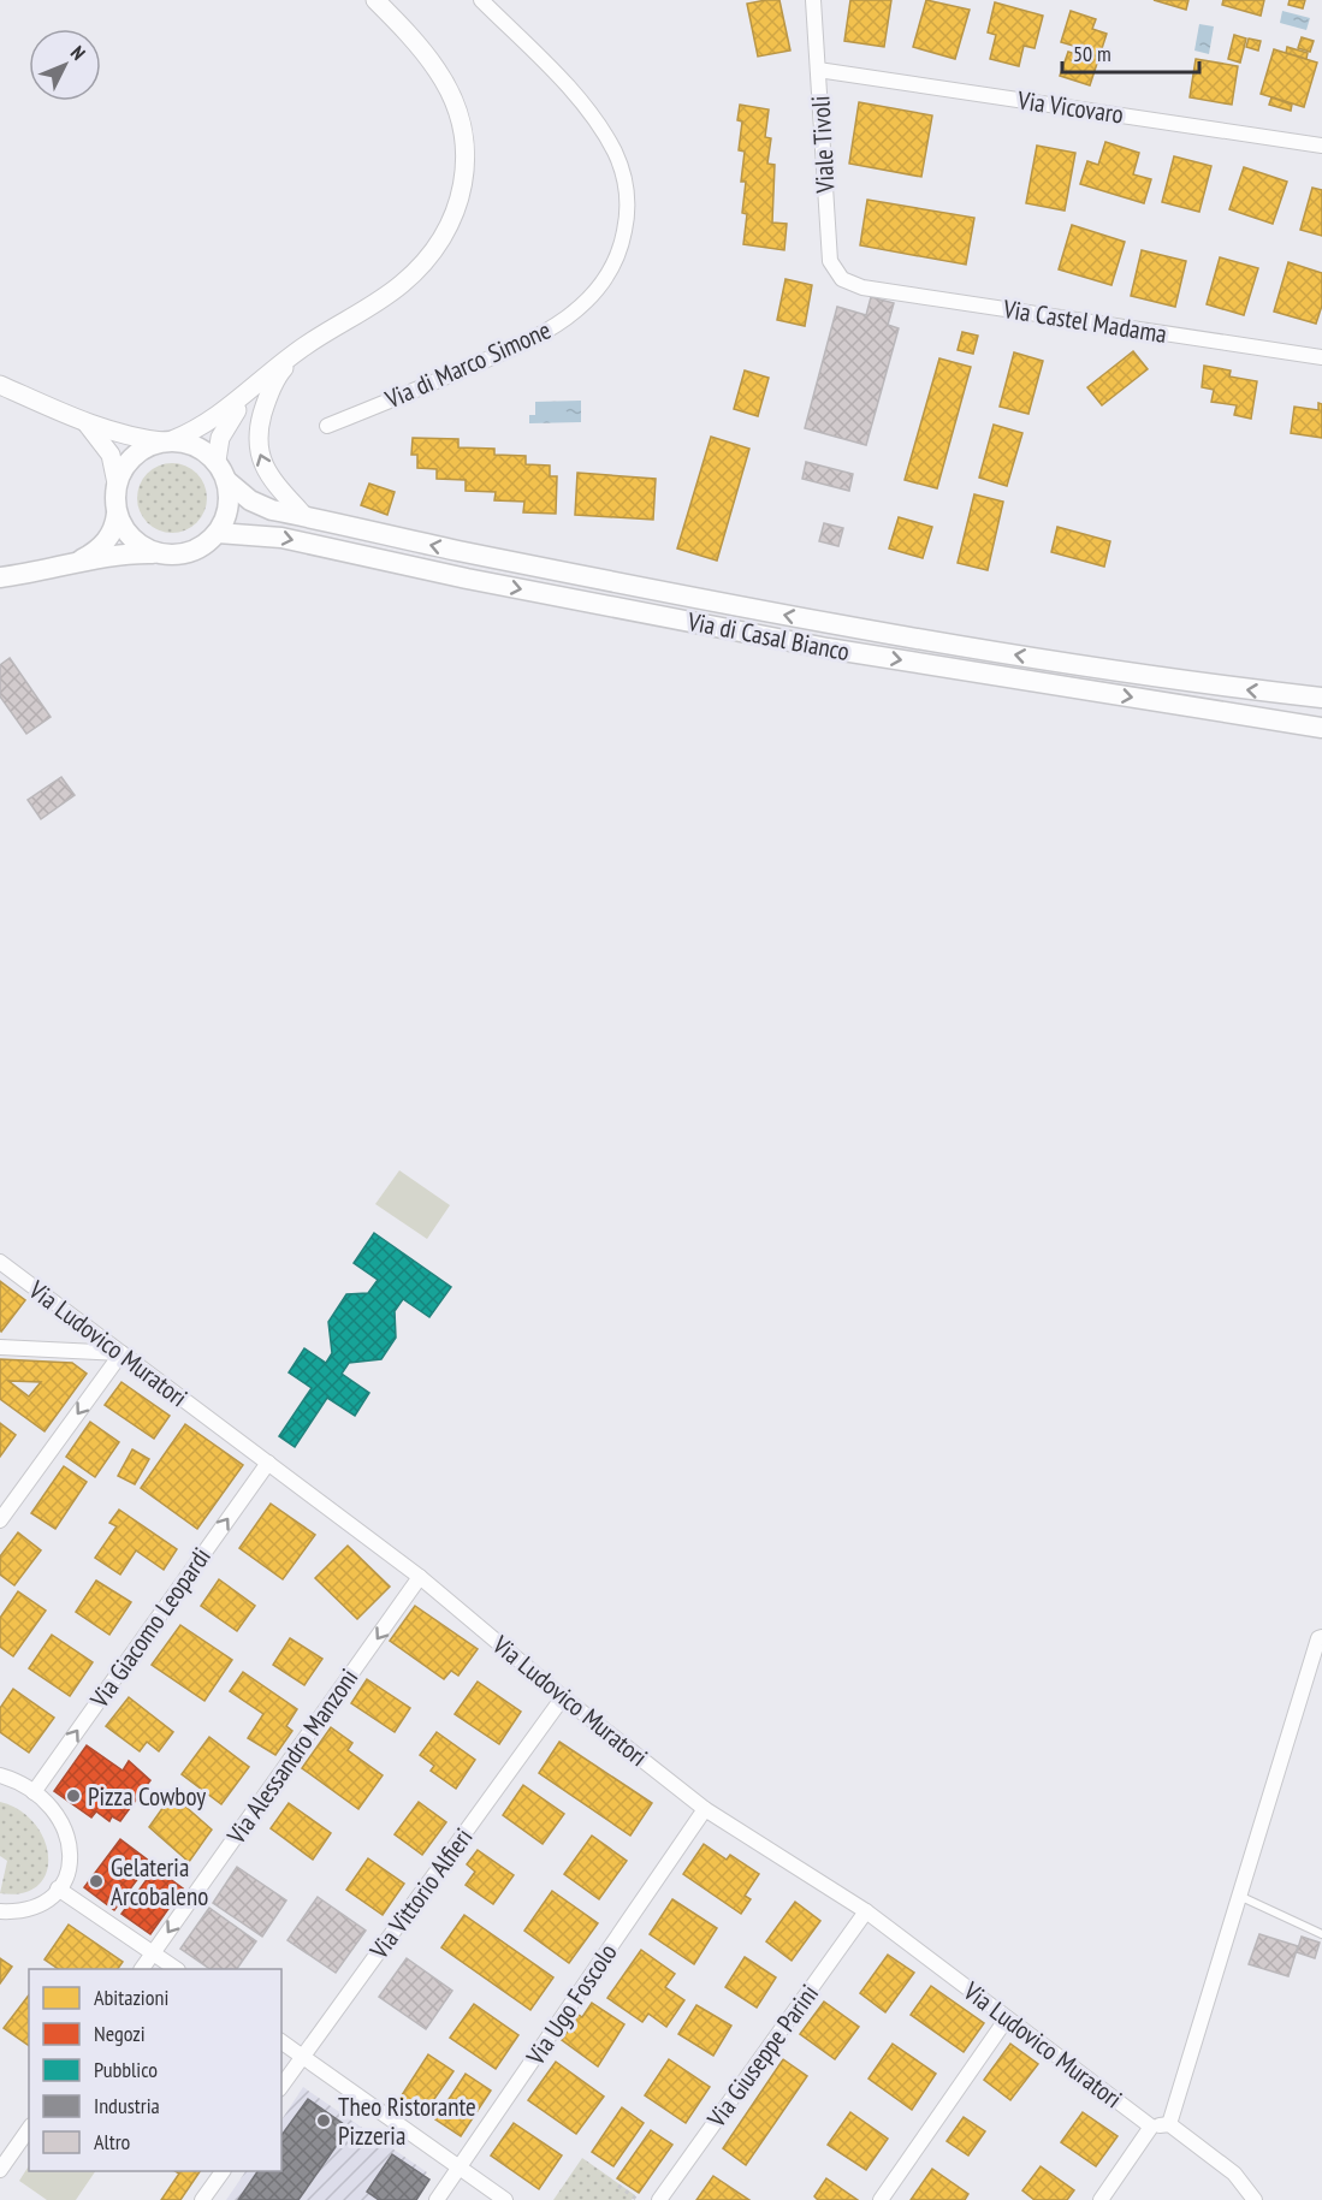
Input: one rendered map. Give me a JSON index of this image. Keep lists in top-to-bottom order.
{
  "streets": {
    "main road": ["Via di Casal Bianco"],
    "street": [
      "Via Vicovaro",
      "Viale Tivoli",
      "Via Castel Madama",
      "Via di Marco Simone",
      "Via Ludovico Muratori",
      "Via Giacomo Leopardi",
      "Via Alessandro Manzoni",
      "Via Vittorio Alfieri",
      "Via Ugo Foscolo",
      "Via Giuseppe Parini"
    ]
  },
  "crossings": [
    ["Via Vicovaro", "Viale Tivoli"],
    ["Viale Tivoli", "Via Castel Madama"],
    ["Via Ludovico Muratori", "Via Giacomo Leopardi"],
    ["Via Ludovico Muratori", "Via Alessandro Manzoni"],
    ["Via Ludovico Muratori", "Via Vittorio Alfieri"],
    ["Via Ludovico Muratori", "Via Ugo Foscolo"],
    ["Via Ludovico Muratori", "Via Giuseppe Parini"]
  ],
  "one_way": ["Via Giacomo Leopardi", "Via Alessandro Manzoni"],
  "places": ["Pizza Cowboy", "Gelateria Arcobaleno", "Theo Ristorante Pizzeria"],
  "legend": [
    "Abitazioni",
    "Negozi",
    "Pubblico",
    "Industria",
    "Altro"
  ],
  "scale_bar": "50 m",
  "north": "top right"
}
